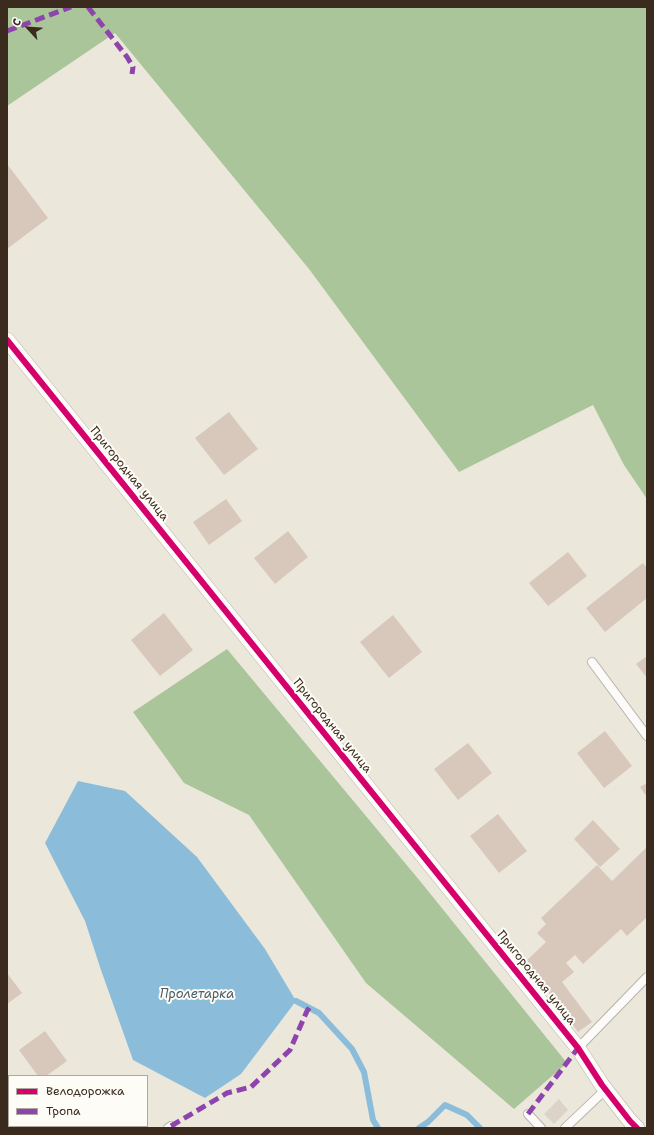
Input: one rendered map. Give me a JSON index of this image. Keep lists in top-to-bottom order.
{
  "streets": {
    "street": ["Пригородная улица"]
  },
  "water": ["Пролетарка"],
  "legend": ["Велодорожка", "Тропа"],
  "north": "top left"
}
